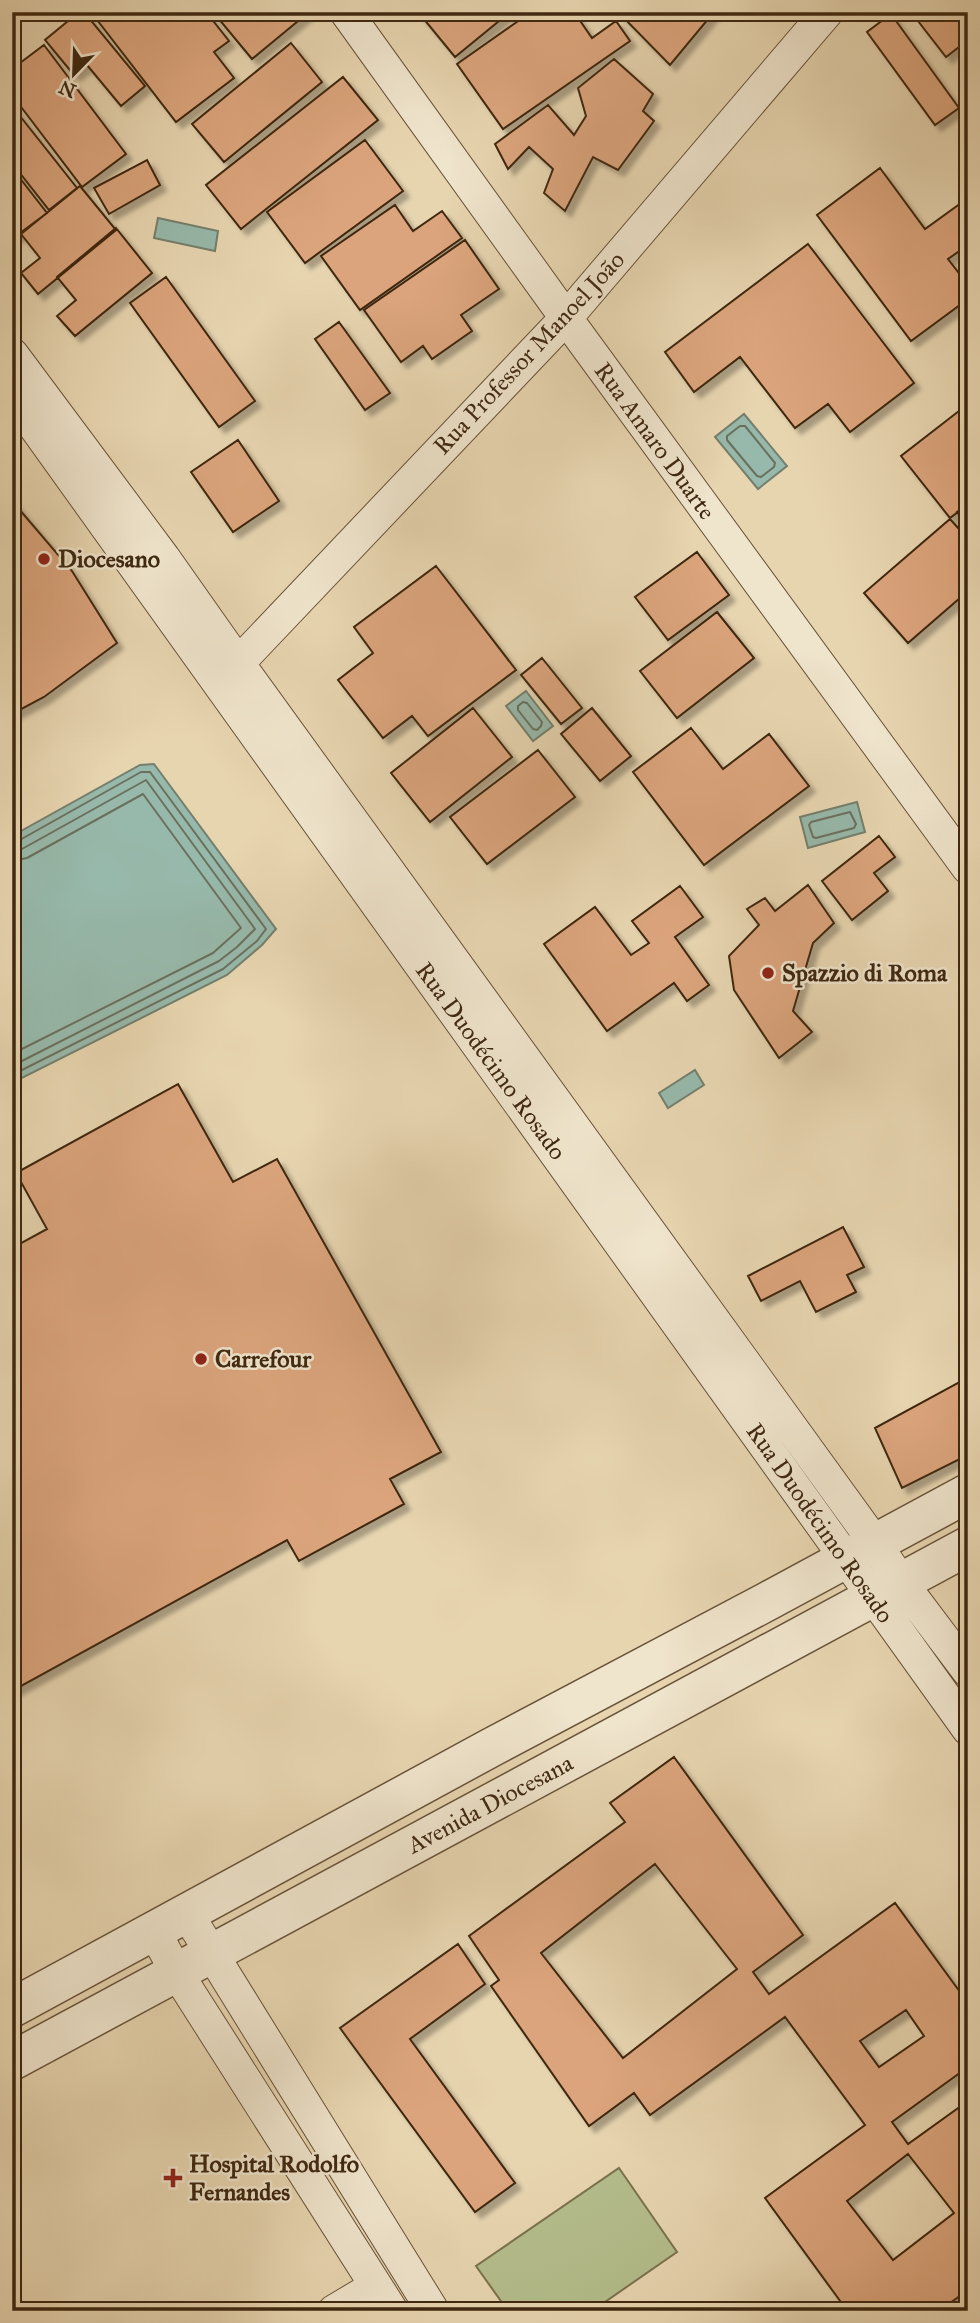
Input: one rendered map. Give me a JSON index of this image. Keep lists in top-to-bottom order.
{
  "streets": {
    "street": [
      "Rua Professor Manoel João",
      "Rua Amaro Duarte",
      "Rua Duodécimo Rosado",
      "Avenida Diocesana"
    ]
  },
  "crossings": [
    ["Rua Professor Manoel João", "Rua Amaro Duarte"],
    ["Rua Professor Manoel João", "Rua Duodécimo Rosado"],
    ["Rua Duodécimo Rosado", "Avenida Diocesana"]
  ],
  "places": {
    "other": ["Diocesano", "Spazzio di Roma", "Carrefour"],
    "health": ["Hospital Rodolfo Fernandes"]
  },
  "north": "bottom left"
}
